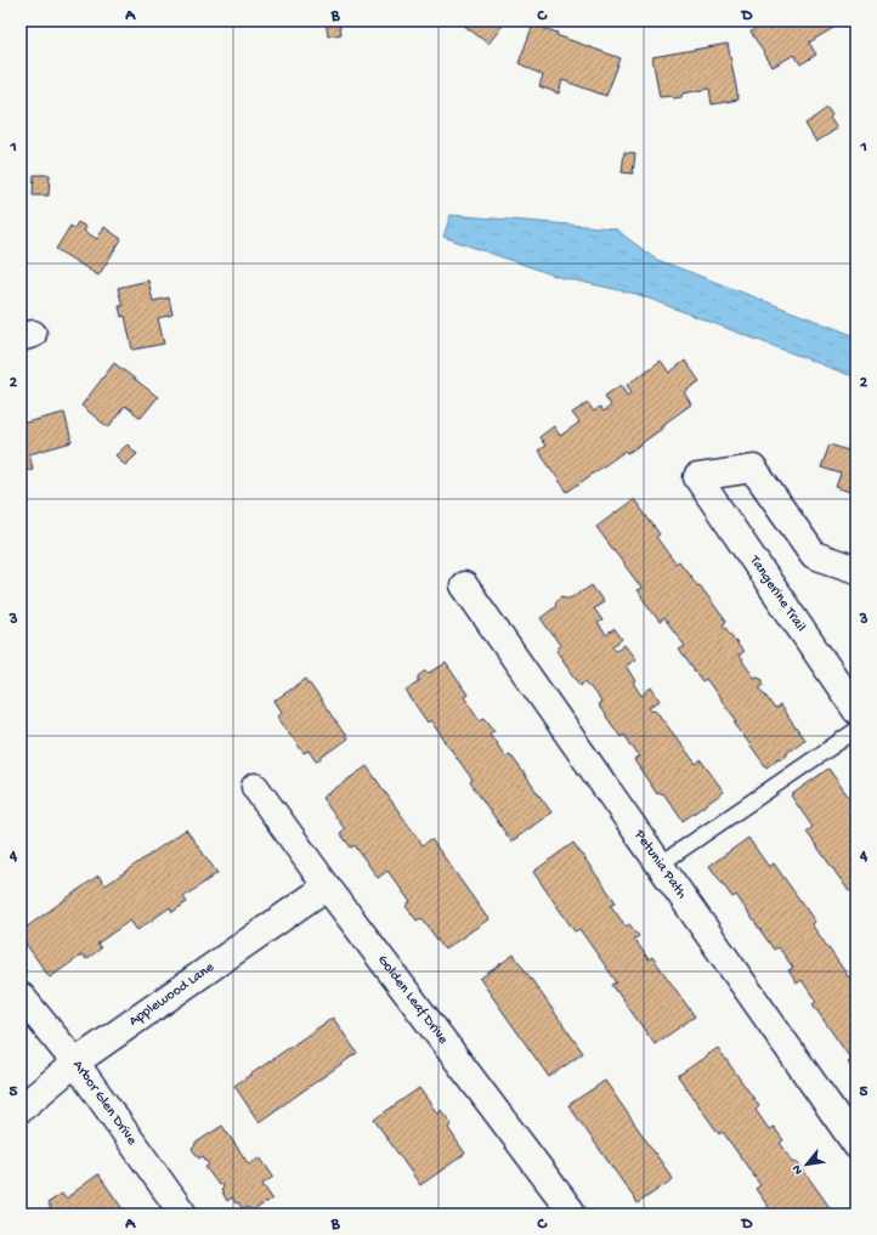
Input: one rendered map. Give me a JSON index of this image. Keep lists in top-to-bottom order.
{
  "streets": {
    "street": [
      "Tangerine Trail",
      "Petunia Path",
      "Applewood Lane",
      "Golden Leaf Drive",
      "Arbor Glen Drive"
    ]
  },
  "crossings": [
    ["Applewood Lane", "Golden Leaf Drive"],
    ["Applewood Lane", "Arbor Glen Drive"]
  ],
  "north": "bottom left",
  "grid": {
    "columns": [
      "A",
      "B",
      "C",
      "D"
    ],
    "rows": [
      "1",
      "2",
      "3",
      "4",
      "5"
    ]
  }
}
